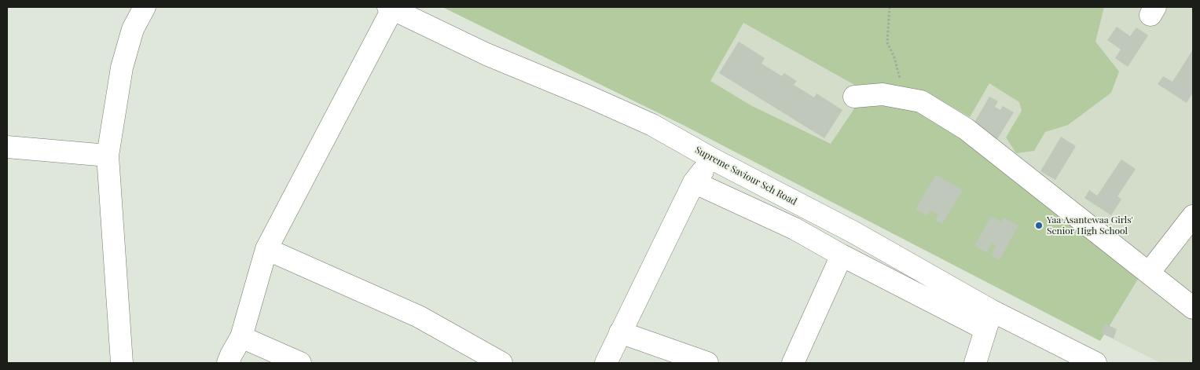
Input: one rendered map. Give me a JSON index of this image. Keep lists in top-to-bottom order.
{
  "streets": {
    "street": ["Supreme Saviour Sch Road"]
  },
  "places": ["Yaa Asantewaa Girls' Senior High School"]
}
